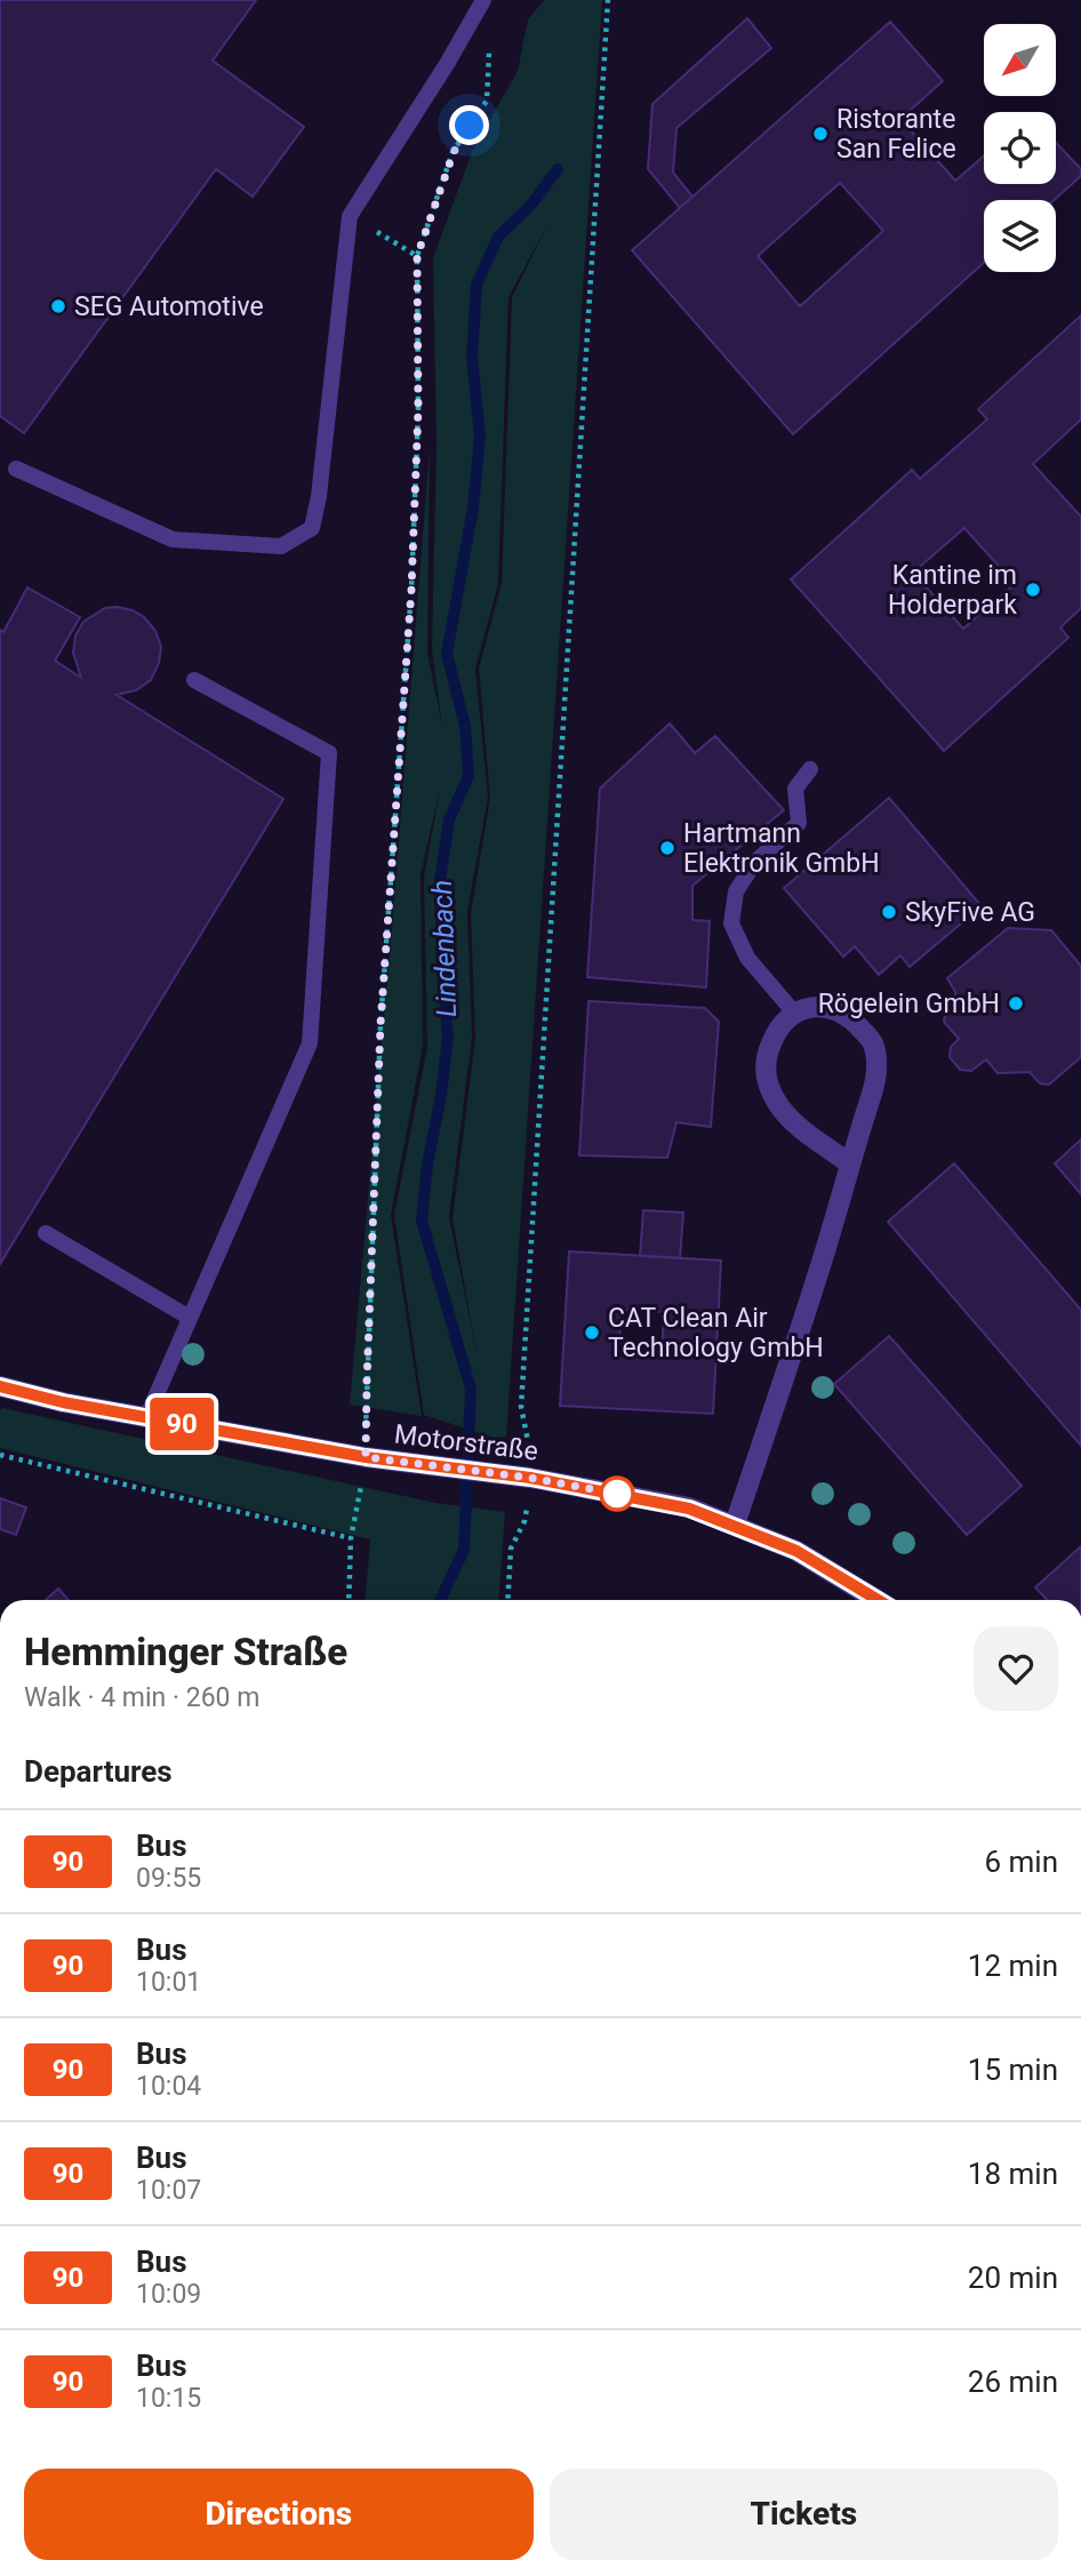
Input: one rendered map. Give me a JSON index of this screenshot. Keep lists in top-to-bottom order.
{
  "streets": {
    "street": ["Motorstraße"]
  },
  "water": ["Lindenbach"],
  "places": [
    "Ristorante San Felice",
    "SEG Automotive",
    "Kantine im Holderpark",
    "Hartmann Elektronik GmbH",
    "SkyFive AG",
    "Rögelein GmbH",
    "CAT Clean Air Technology GmbH"
  ],
  "lines": ["bus line 90"],
  "north": "bottom left",
  "page": {
    "on_map": "90",
    "heading": [
      ["Hemminger Straße", "Walk · 4 min · 260 m"],
      "Departures"
    ],
    "list": [
      {
        "mark": "90",
        "name": "Bus",
        "note": "09:55",
        "value": "6 min"
      },
      {
        "mark": "90",
        "name": "Bus",
        "note": "10:01",
        "value": "12 min"
      },
      {
        "mark": "90",
        "name": "Bus",
        "note": "10:04",
        "value": "15 min"
      },
      {
        "mark": "90",
        "name": "Bus",
        "note": "10:07",
        "value": "18 min"
      },
      {
        "mark": "90",
        "name": "Bus",
        "note": "10:09",
        "value": "20 min"
      },
      {
        "mark": "90",
        "name": "Bus",
        "note": "10:15",
        "value": "26 min"
      }
    ],
    "buttons": ["Directions", "Tickets"]
  }
}
